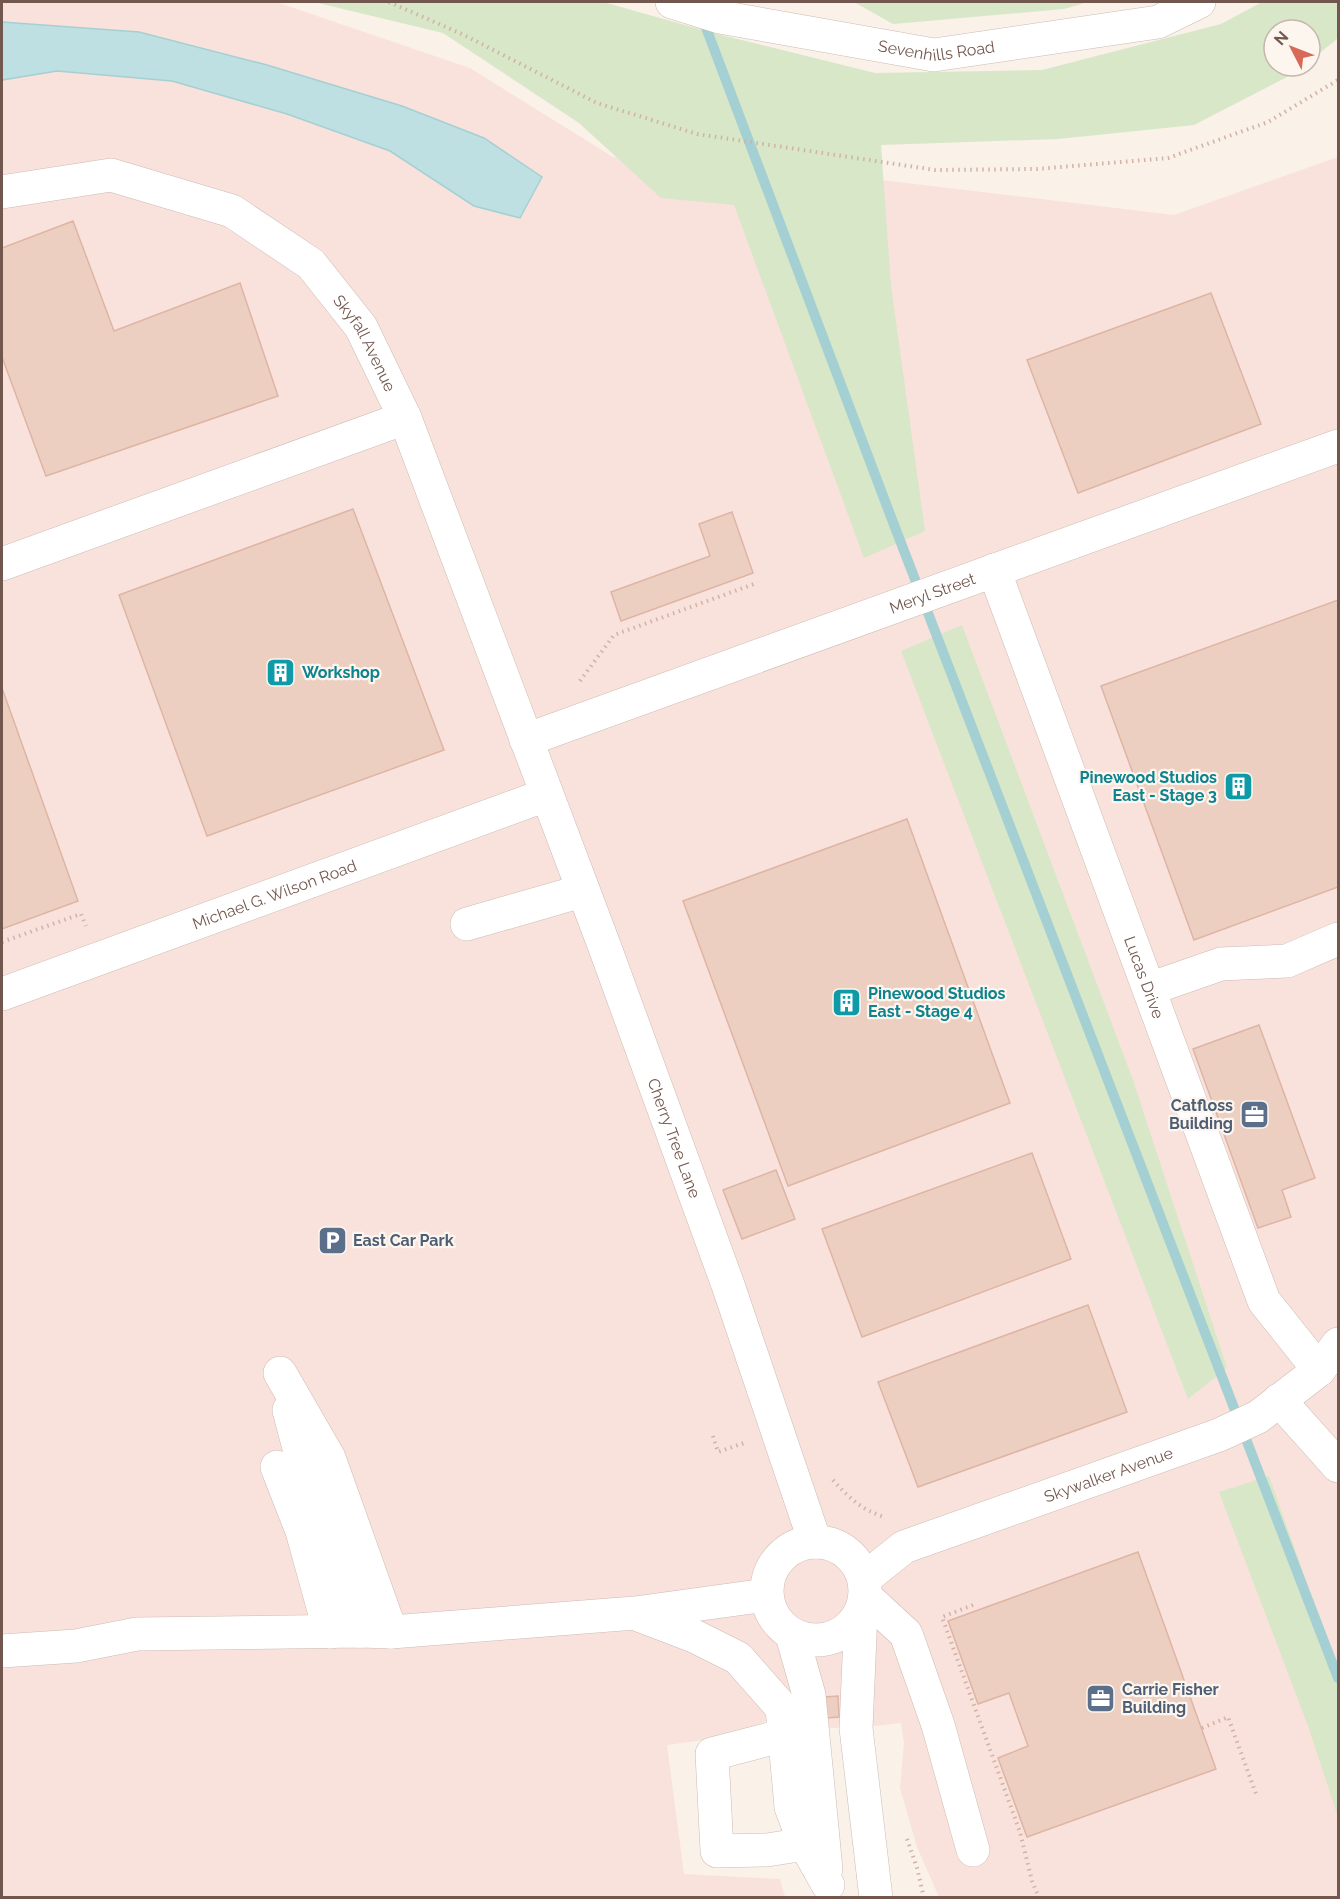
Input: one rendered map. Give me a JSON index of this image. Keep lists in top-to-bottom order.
{
  "streets": {
    "street": [
      "Sevenhills Road",
      "Skyfall Avenue",
      "Meryl Street",
      "Michael G. Wilson Road",
      "Lucas Drive",
      "Cherry Tree Lane",
      "Skywalker Avenue"
    ]
  },
  "crossings": [
    ["Skyfall Avenue", "Meryl Street"],
    ["Skyfall Avenue", "Cherry Tree Lane"],
    ["Meryl Street", "Lucas Drive"],
    ["Meryl Street", "Cherry Tree Lane"],
    ["Michael G. Wilson Road", "Cherry Tree Lane"],
    ["Lucas Drive", "Skywalker Avenue"],
    ["Cherry Tree Lane", "Skywalker Avenue"]
  ],
  "places": {
    "building": ["Workshop", "Pinewood Studios East - Stage 3", "Pinewood Studios East - Stage 4"],
    "office": ["Catfloss Building", "Carrie Fisher Building"],
    "parking": ["East Car Park"]
  },
  "north": "top left"
}
